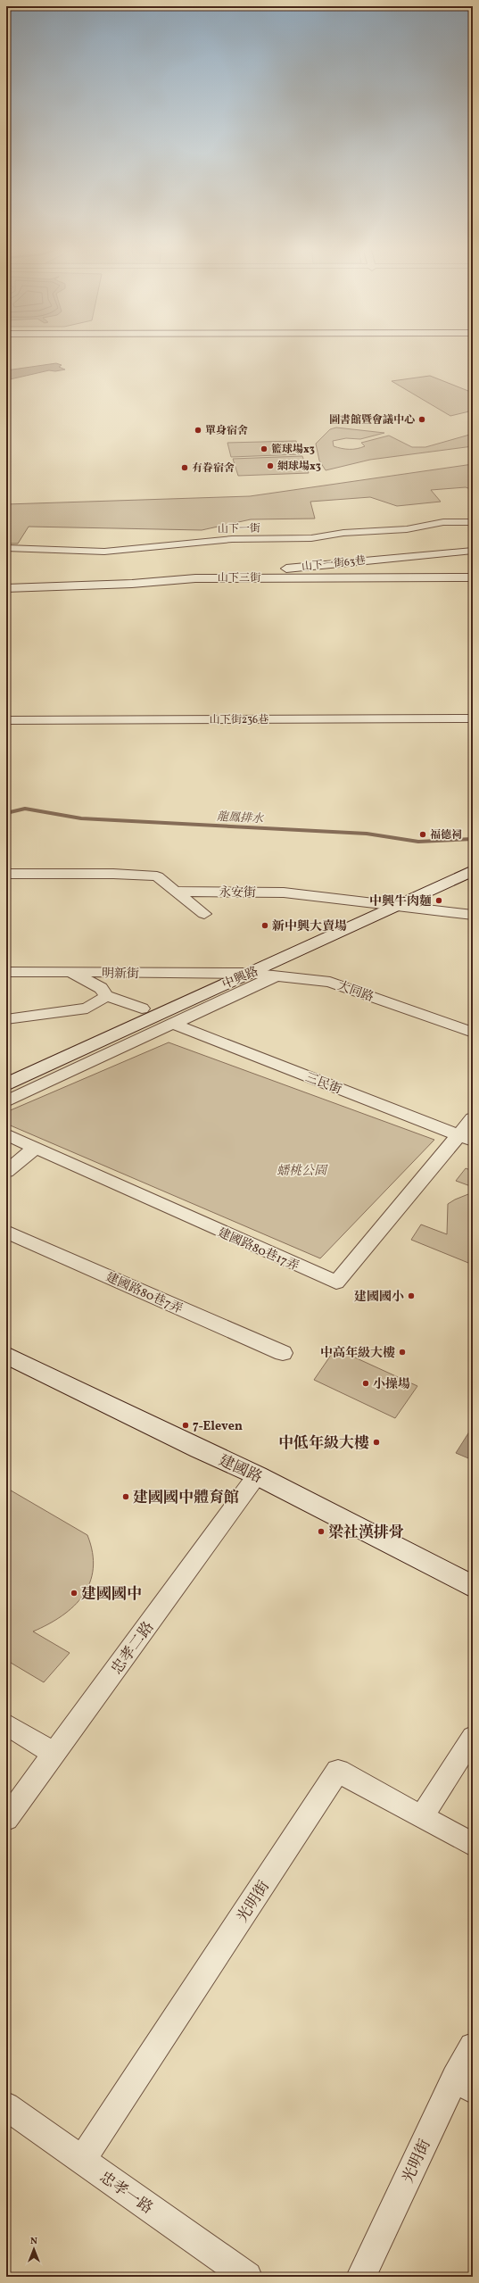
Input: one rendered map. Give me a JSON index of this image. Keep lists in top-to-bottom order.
{
  "streets": {
    "street": [
      "山下一街",
      "山下一街63巷",
      "山下三街",
      "山下街236巷",
      "永安街",
      "明新街",
      "中興路",
      "大同路",
      "三民街",
      "建國路80巷17弄",
      "建國路80巷7弄",
      "建國路",
      "忠孝二路",
      "光明街",
      "忠孝一路"
    ]
  },
  "crossings": [
    ["山下一街63巷", "山下三街"],
    ["永安街", "中興路"],
    ["明新街", "中興路"],
    ["明新街", "大同路"],
    ["中興路", "大同路"],
    ["三民街", "建國路80巷17弄"],
    ["建國路", "忠孝二路"],
    ["光明街", "忠孝一路"]
  ],
  "water": ["龍鳳排水"],
  "parks": ["蟠桃公園"],
  "places": [
    "圖書館暨會議中心",
    "單身宿舍",
    "籃球場x3",
    "網球場x3",
    "有眷宿舍",
    "福德祠",
    "中興牛肉麵",
    "新中興大賣場",
    "建國國小",
    "中高年級大樓",
    "小操場",
    "7-Eleven",
    "中低年級大樓",
    "建國國中體育館",
    "梁社漢排骨",
    "建國國中"
  ],
  "north": "top"
}
